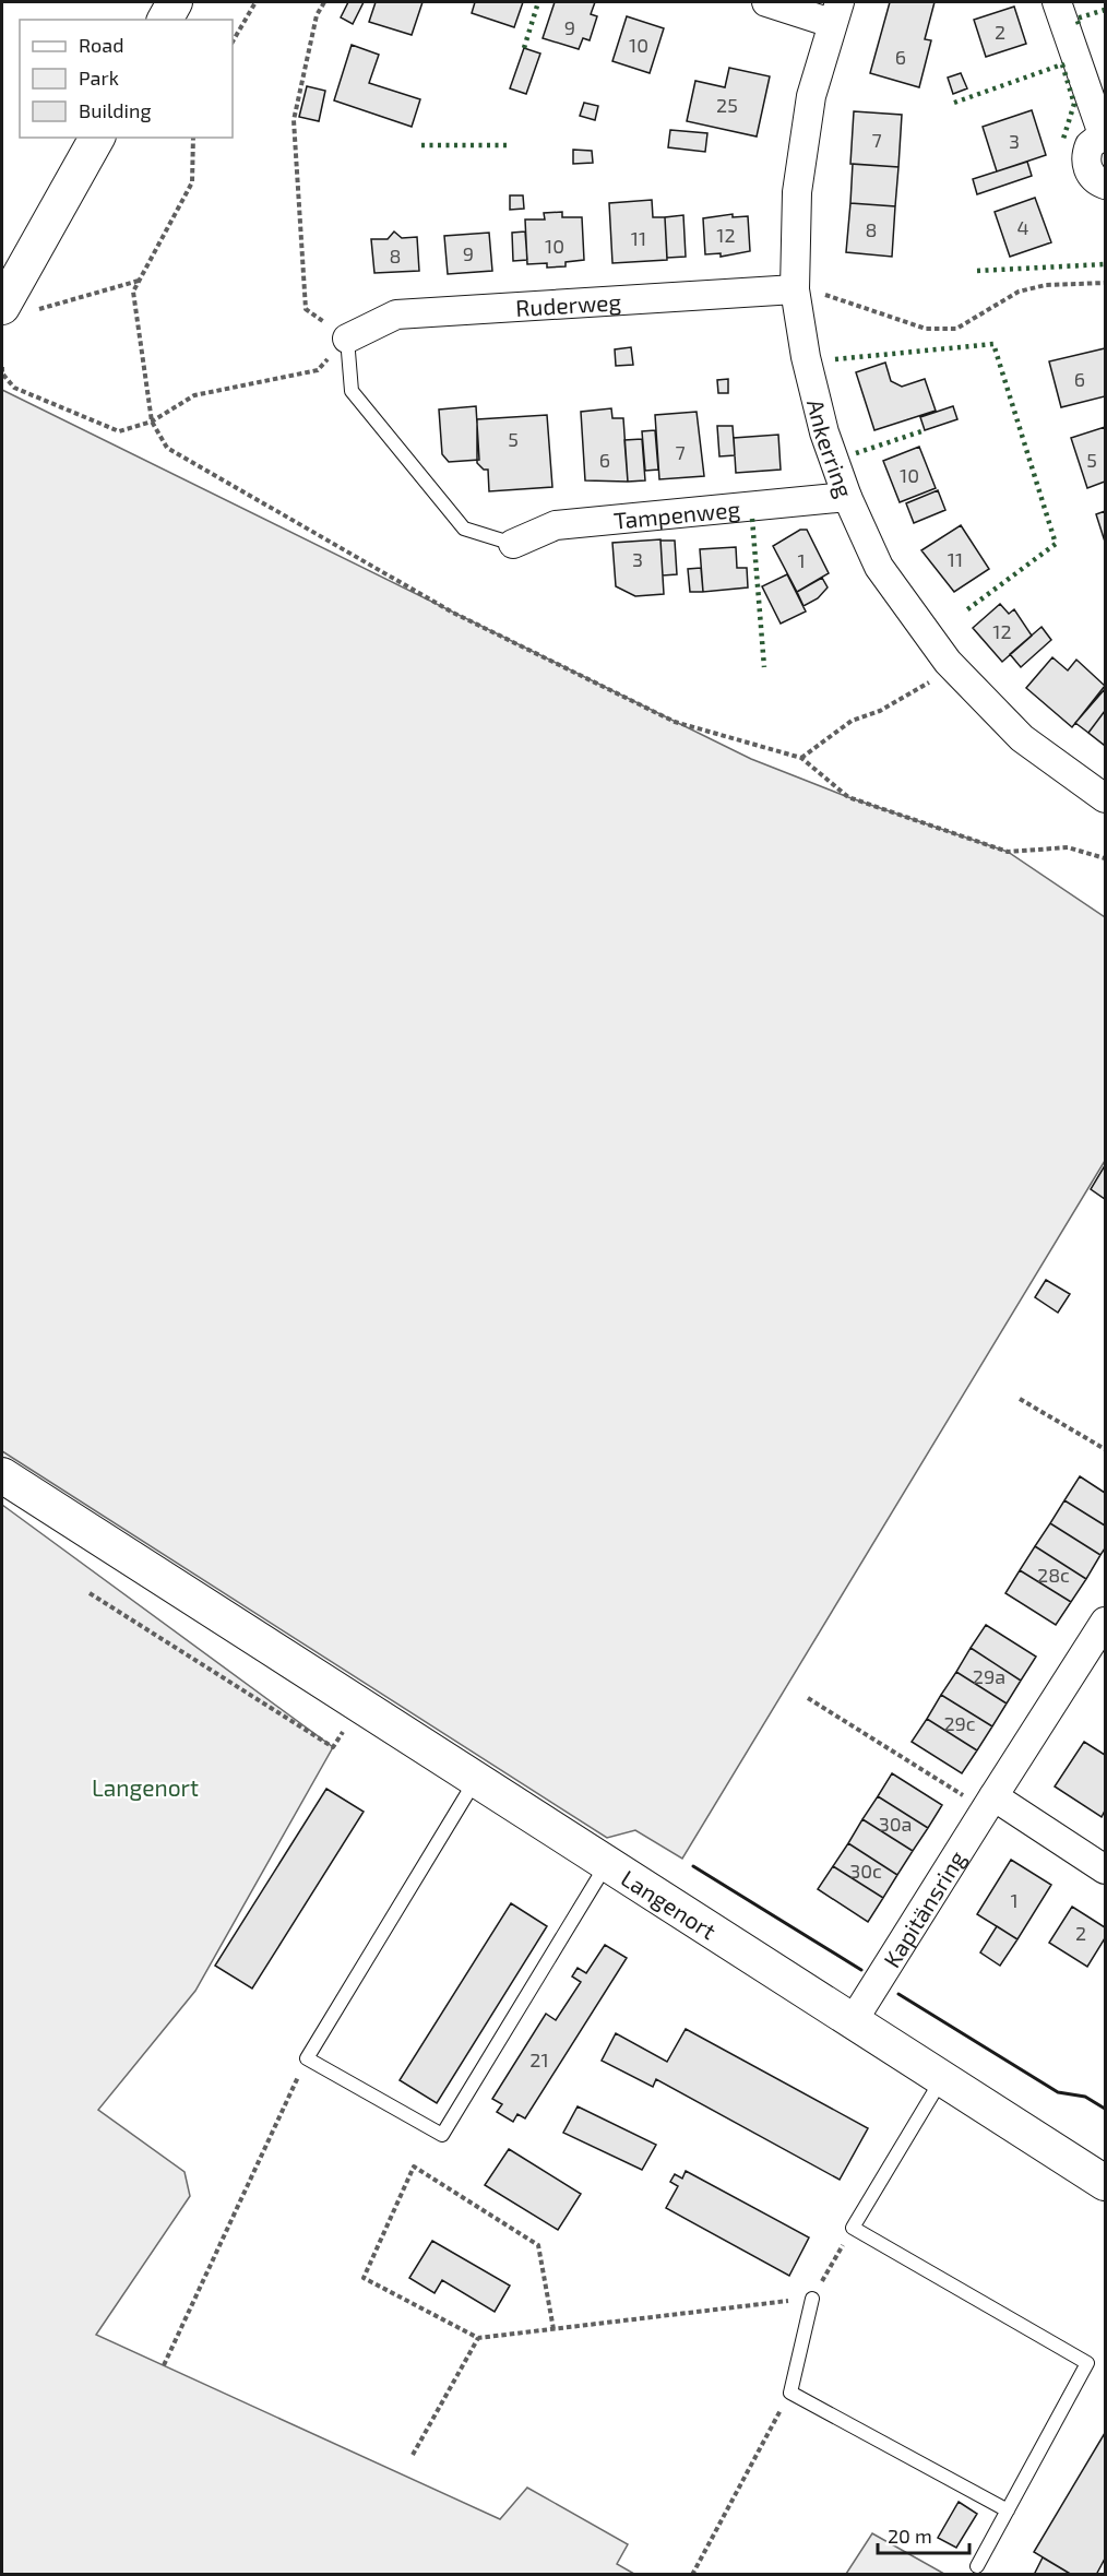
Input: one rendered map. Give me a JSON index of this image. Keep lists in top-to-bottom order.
{
  "streets": {
    "street": [
      "Ruderweg",
      "Ankerring",
      "Tampenweg",
      "Langenort",
      "Kapitänsring"
    ]
  },
  "crossings": [
    ["Ruderweg", "Ankerring"],
    ["Ankerring", "Tampenweg"],
    ["Langenort", "Kapitänsring"]
  ],
  "parks": ["Langenort"],
  "house_numbers": [
    "9",
    "2",
    "10",
    "6",
    "25",
    "7",
    "3",
    "4",
    "8",
    "12",
    "11",
    "10",
    "9",
    "8",
    "6",
    "5",
    "7",
    "6",
    "5",
    "10",
    "3",
    "11",
    "1",
    "12",
    "28c",
    "29a",
    "29c",
    "30a",
    "30c",
    "1",
    "2",
    "21"
  ],
  "legend": ["Road", "Park", "Building"],
  "scale_bar": "20 m"
}
